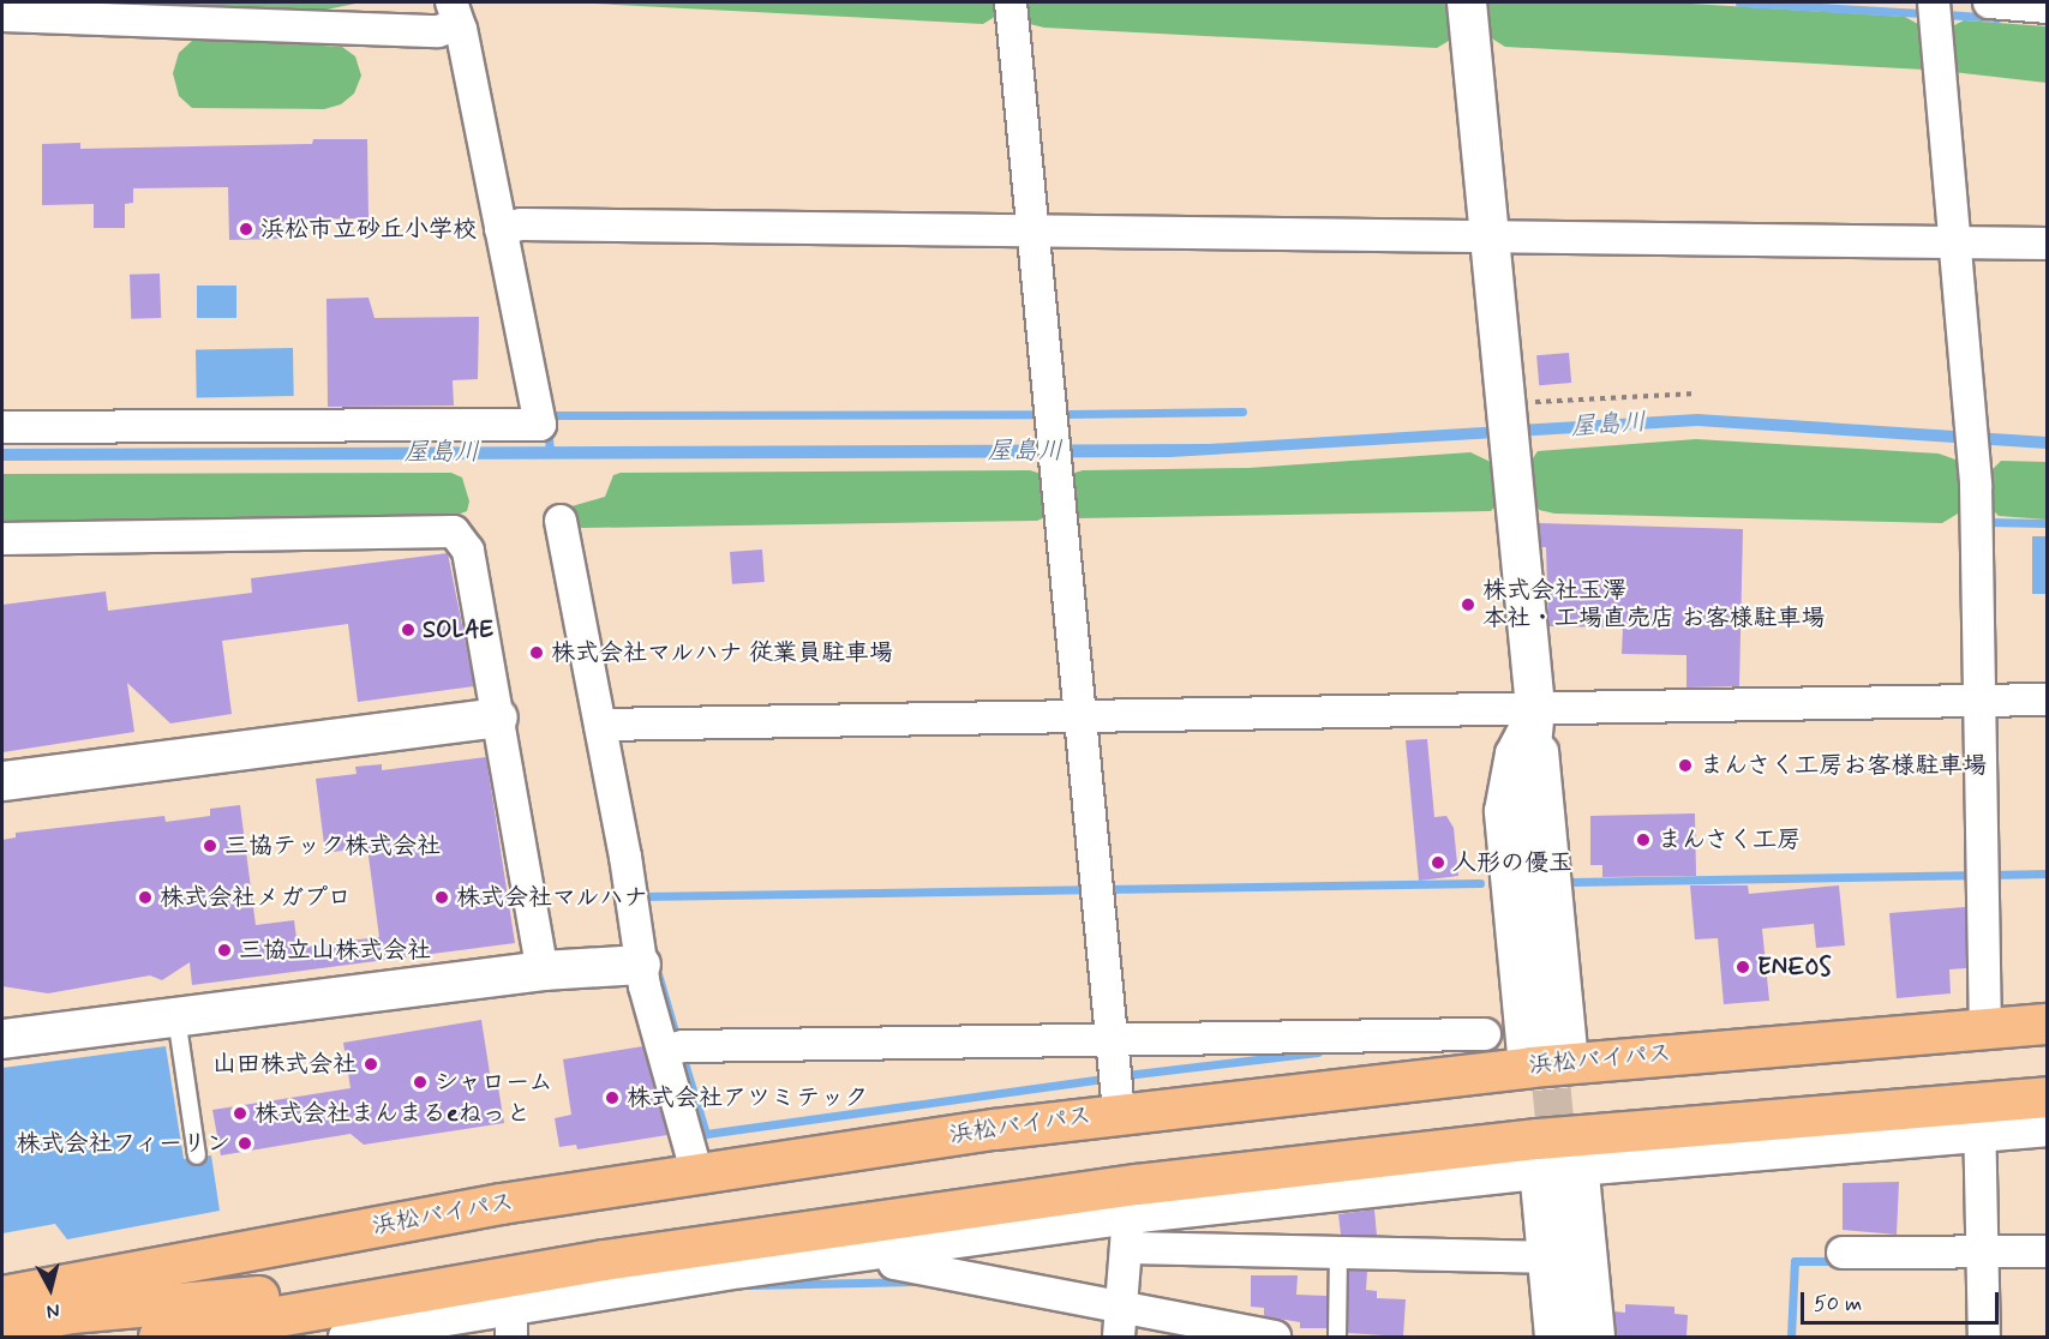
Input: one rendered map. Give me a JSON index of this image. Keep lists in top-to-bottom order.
{
  "streets": {
    "highway": ["浜松バイパス"]
  },
  "water": ["屋島川"],
  "places": [
    "浜松市立砂丘小学校",
    "株式会社玉澤 本社・工場直売店 お客様駐車場",
    "SOLAE",
    "株式会社マルハナ 従業員駐車場",
    "まんさく工房お客様駐車場",
    "まんさく工房",
    "三協テック株式会社",
    "人形の優玉",
    "株式会社メガプロ",
    "株式会社マルハナ",
    "三協立山株式会社",
    "ENEOS",
    "山田株式会社",
    "シャローム",
    "株式会社アツミテック",
    "株式会社まんまるeねっと",
    "株式会社フィーリン"
  ],
  "scale_bar": "50 m",
  "north": "bottom"
}
